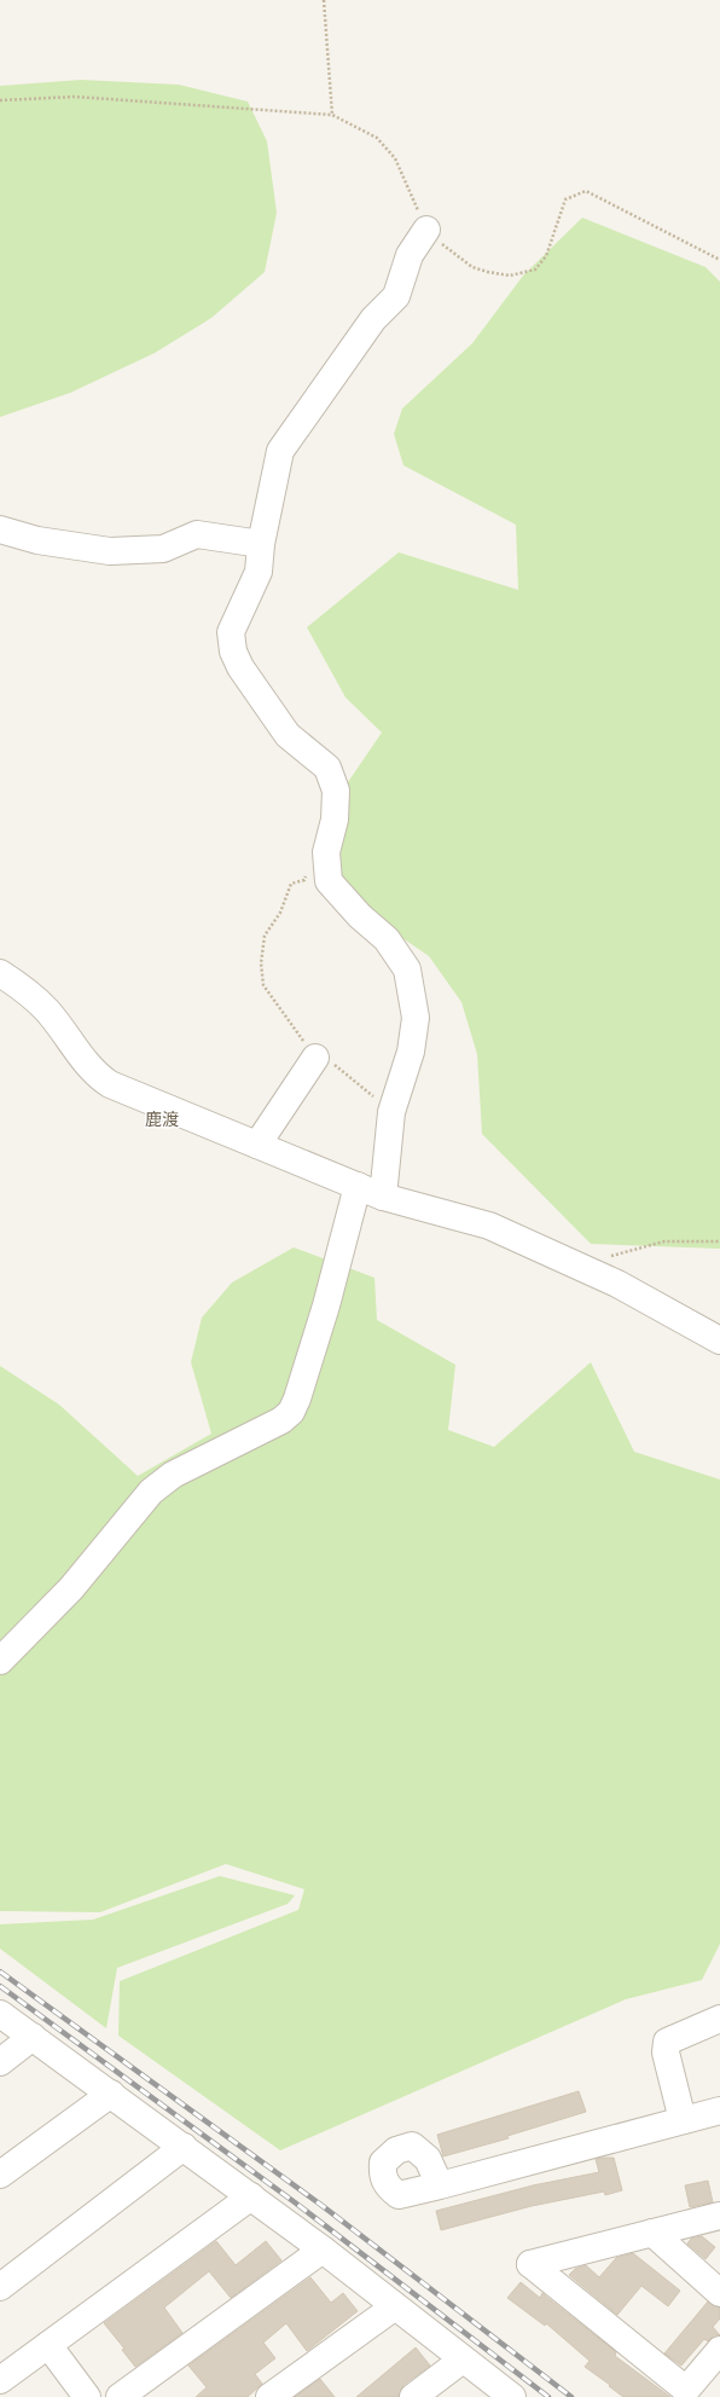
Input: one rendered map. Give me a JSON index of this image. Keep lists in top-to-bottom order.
{
  "districts": ["鹿渡"]
}
